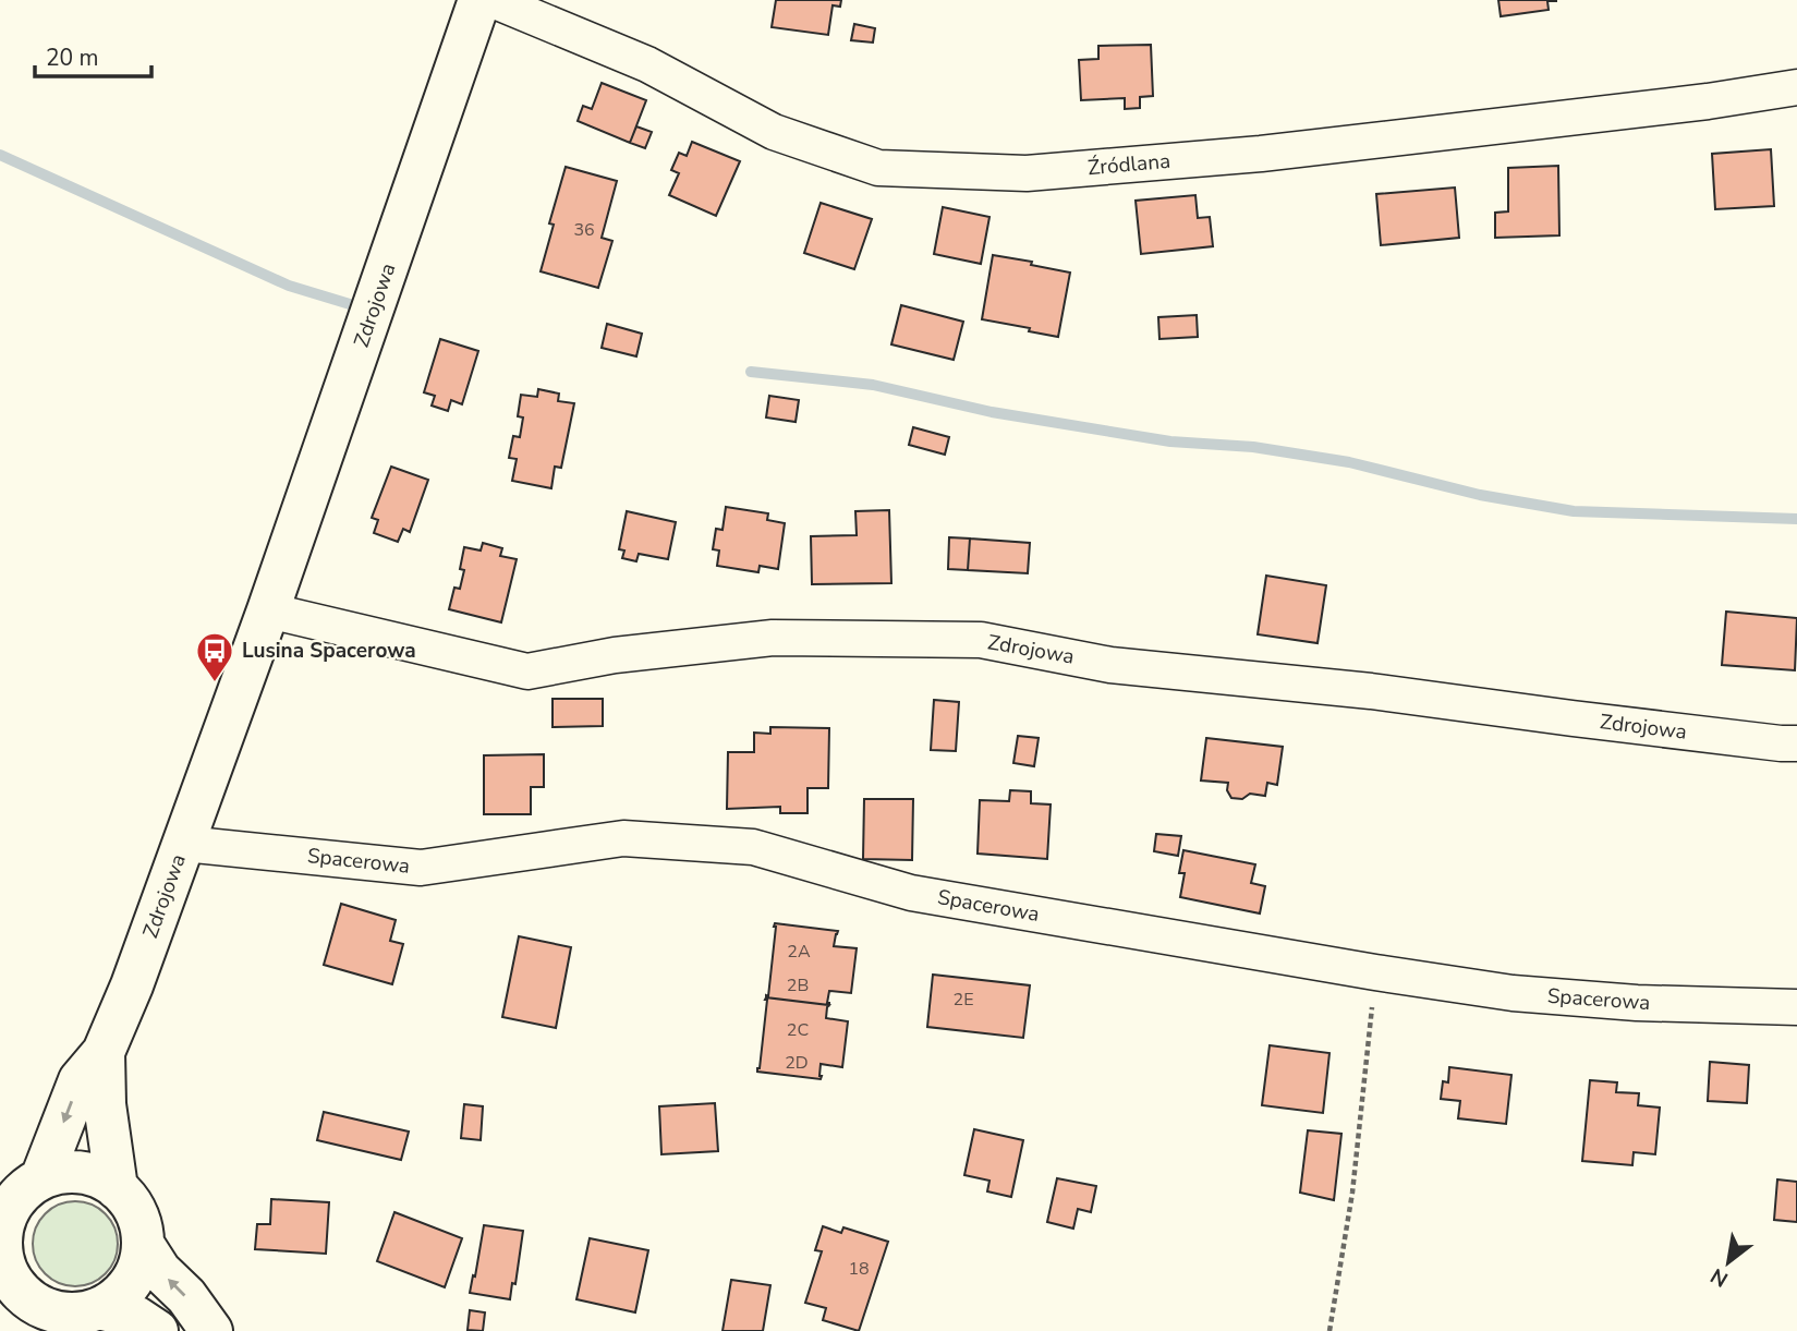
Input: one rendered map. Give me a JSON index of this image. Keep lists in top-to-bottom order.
{
  "streets": {
    "street": ["Źródlana", "Zdrojowa", "Spacerowa"]
  },
  "crossings": [
    ["Zdrojowa", "Spacerowa"]
  ],
  "places": {
    "bus stop": ["Lusina Spacerowa"]
  },
  "house_numbers": [
    "36",
    "2A",
    "2B",
    "2E",
    "2C",
    "2D",
    "18"
  ],
  "scale_bar": "20 m",
  "north": "bottom left"
}
